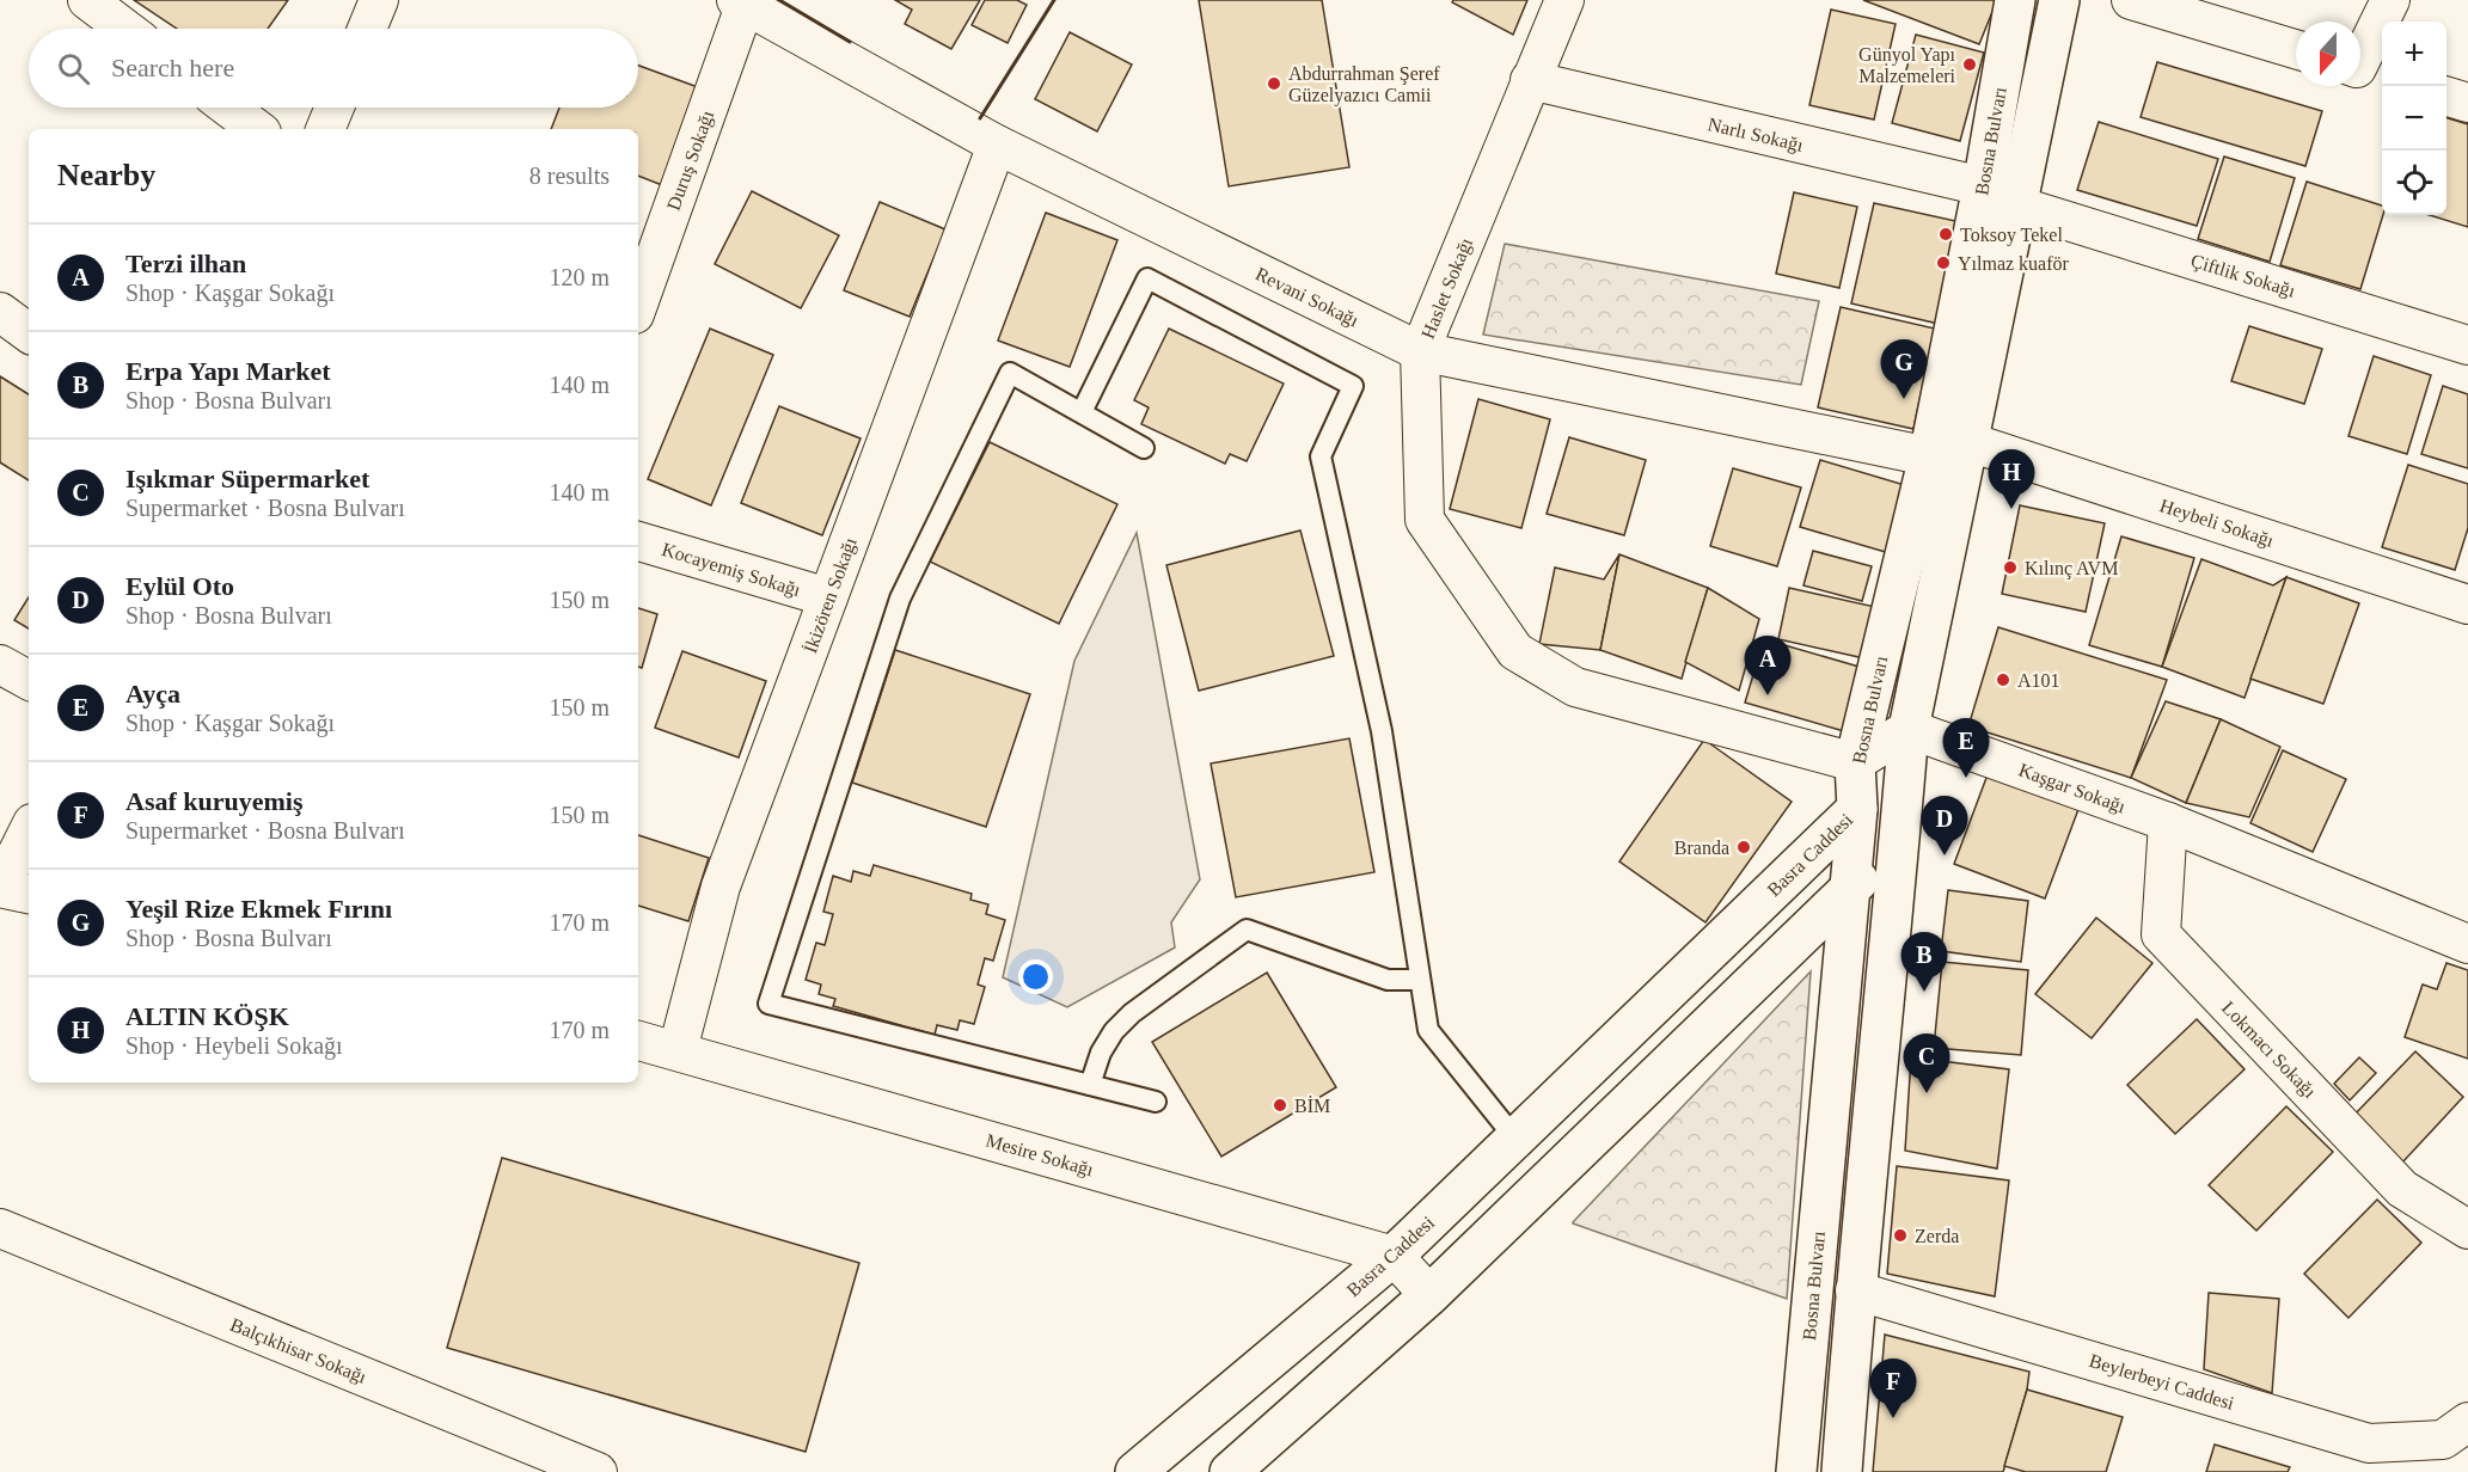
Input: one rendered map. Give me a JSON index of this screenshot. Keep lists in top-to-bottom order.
{
  "streets": {
    "main road": ["Bosna Bulvarı", "Basra Caddesi"],
    "street": [
      "Narlı Sokağı",
      "Duruş Sokağı",
      "Çiftlik Sokağı",
      "Haslet Sokağı",
      "Revani Sokağı",
      "Heybeli Sokağı",
      "Kocayemiş Sokağı",
      "İkizören Sokağı",
      "Kaşgar Sokağı",
      "Lokmacı Sokağı",
      "Mesire Sokağı",
      "Balçıkhisar Sokağı",
      "Beylerbeyi Caddesi"
    ]
  },
  "crossings": [
    ["Narlı Sokağı", "Bosna Bulvarı"],
    ["Narlı Sokağı", "Haslet Sokağı"],
    ["Bosna Bulvarı", "Çiftlik Sokağı"],
    ["Bosna Bulvarı", "Haslet Sokağı"],
    ["Bosna Bulvarı", "Revani Sokağı"],
    ["Bosna Bulvarı", "Heybeli Sokağı"],
    ["Bosna Bulvarı", "Kaşgar Sokağı"],
    ["Bosna Bulvarı", "Basra Caddesi"],
    ["Bosna Bulvarı", "Beylerbeyi Caddesi"],
    ["Duruş Sokağı", "Revani Sokağı"],
    ["Haslet Sokağı", "Revani Sokağı"],
    ["Revani Sokağı", "İkizören Sokağı"],
    ["Kocayemiş Sokağı", "İkizören Sokağı"],
    ["İkizören Sokağı", "Mesire Sokağı"],
    ["Kaşgar Sokağı", "Lokmacı Sokağı"],
    ["Basra Caddesi", "Mesire Sokağı"]
  ],
  "places": [
    "Günyol Yapı Malzemeleri",
    "Abdurrahman Şeref Güzelyazıcı Camii",
    "Toksoy Tekel",
    "Yılmaz kuaför",
    "Kılınç AVM",
    "A101",
    "Branda",
    "BİM",
    "Zerda"
  ],
  "north": "bottom",
  "page": {
    "map_buttons": ["+", "−"],
    "search": "Search here",
    "heading": ["Nearby", "8 results"],
    "list": [
      {
        "mark": "A",
        "name": "Terzi ilhan",
        "note": "Shop · Kaşgar Sokağı",
        "value": "120 m"
      },
      {
        "mark": "B",
        "name": "Erpa Yapı Market",
        "note": "Shop · Bosna Bulvarı",
        "value": "140 m"
      },
      {
        "mark": "C",
        "name": "Işıkmar Süpermarket",
        "note": "Supermarket · Bosna Bulvarı",
        "value": "140 m"
      },
      {
        "mark": "D",
        "name": "Eylül Oto",
        "note": "Shop · Bosna Bulvarı",
        "value": "150 m"
      },
      {
        "mark": "E",
        "name": "Ayça",
        "note": "Shop · Kaşgar Sokağı",
        "value": "150 m"
      },
      {
        "mark": "F",
        "name": "Asaf kuruyemiş",
        "note": "Supermarket · Bosna Bulvarı",
        "value": "150 m"
      },
      {
        "mark": "G",
        "name": "Yeşil Rize Ekmek Fırını",
        "note": "Shop · Bosna Bulvarı",
        "value": "170 m"
      },
      {
        "mark": "H",
        "name": "ALTIN KÖŞK",
        "note": "Shop · Heybeli Sokağı",
        "value": "170 m"
      }
    ],
    "pins": [
      "G",
      "H",
      "A",
      "E",
      "D",
      "B",
      "C",
      "F"
    ]
  }
}
